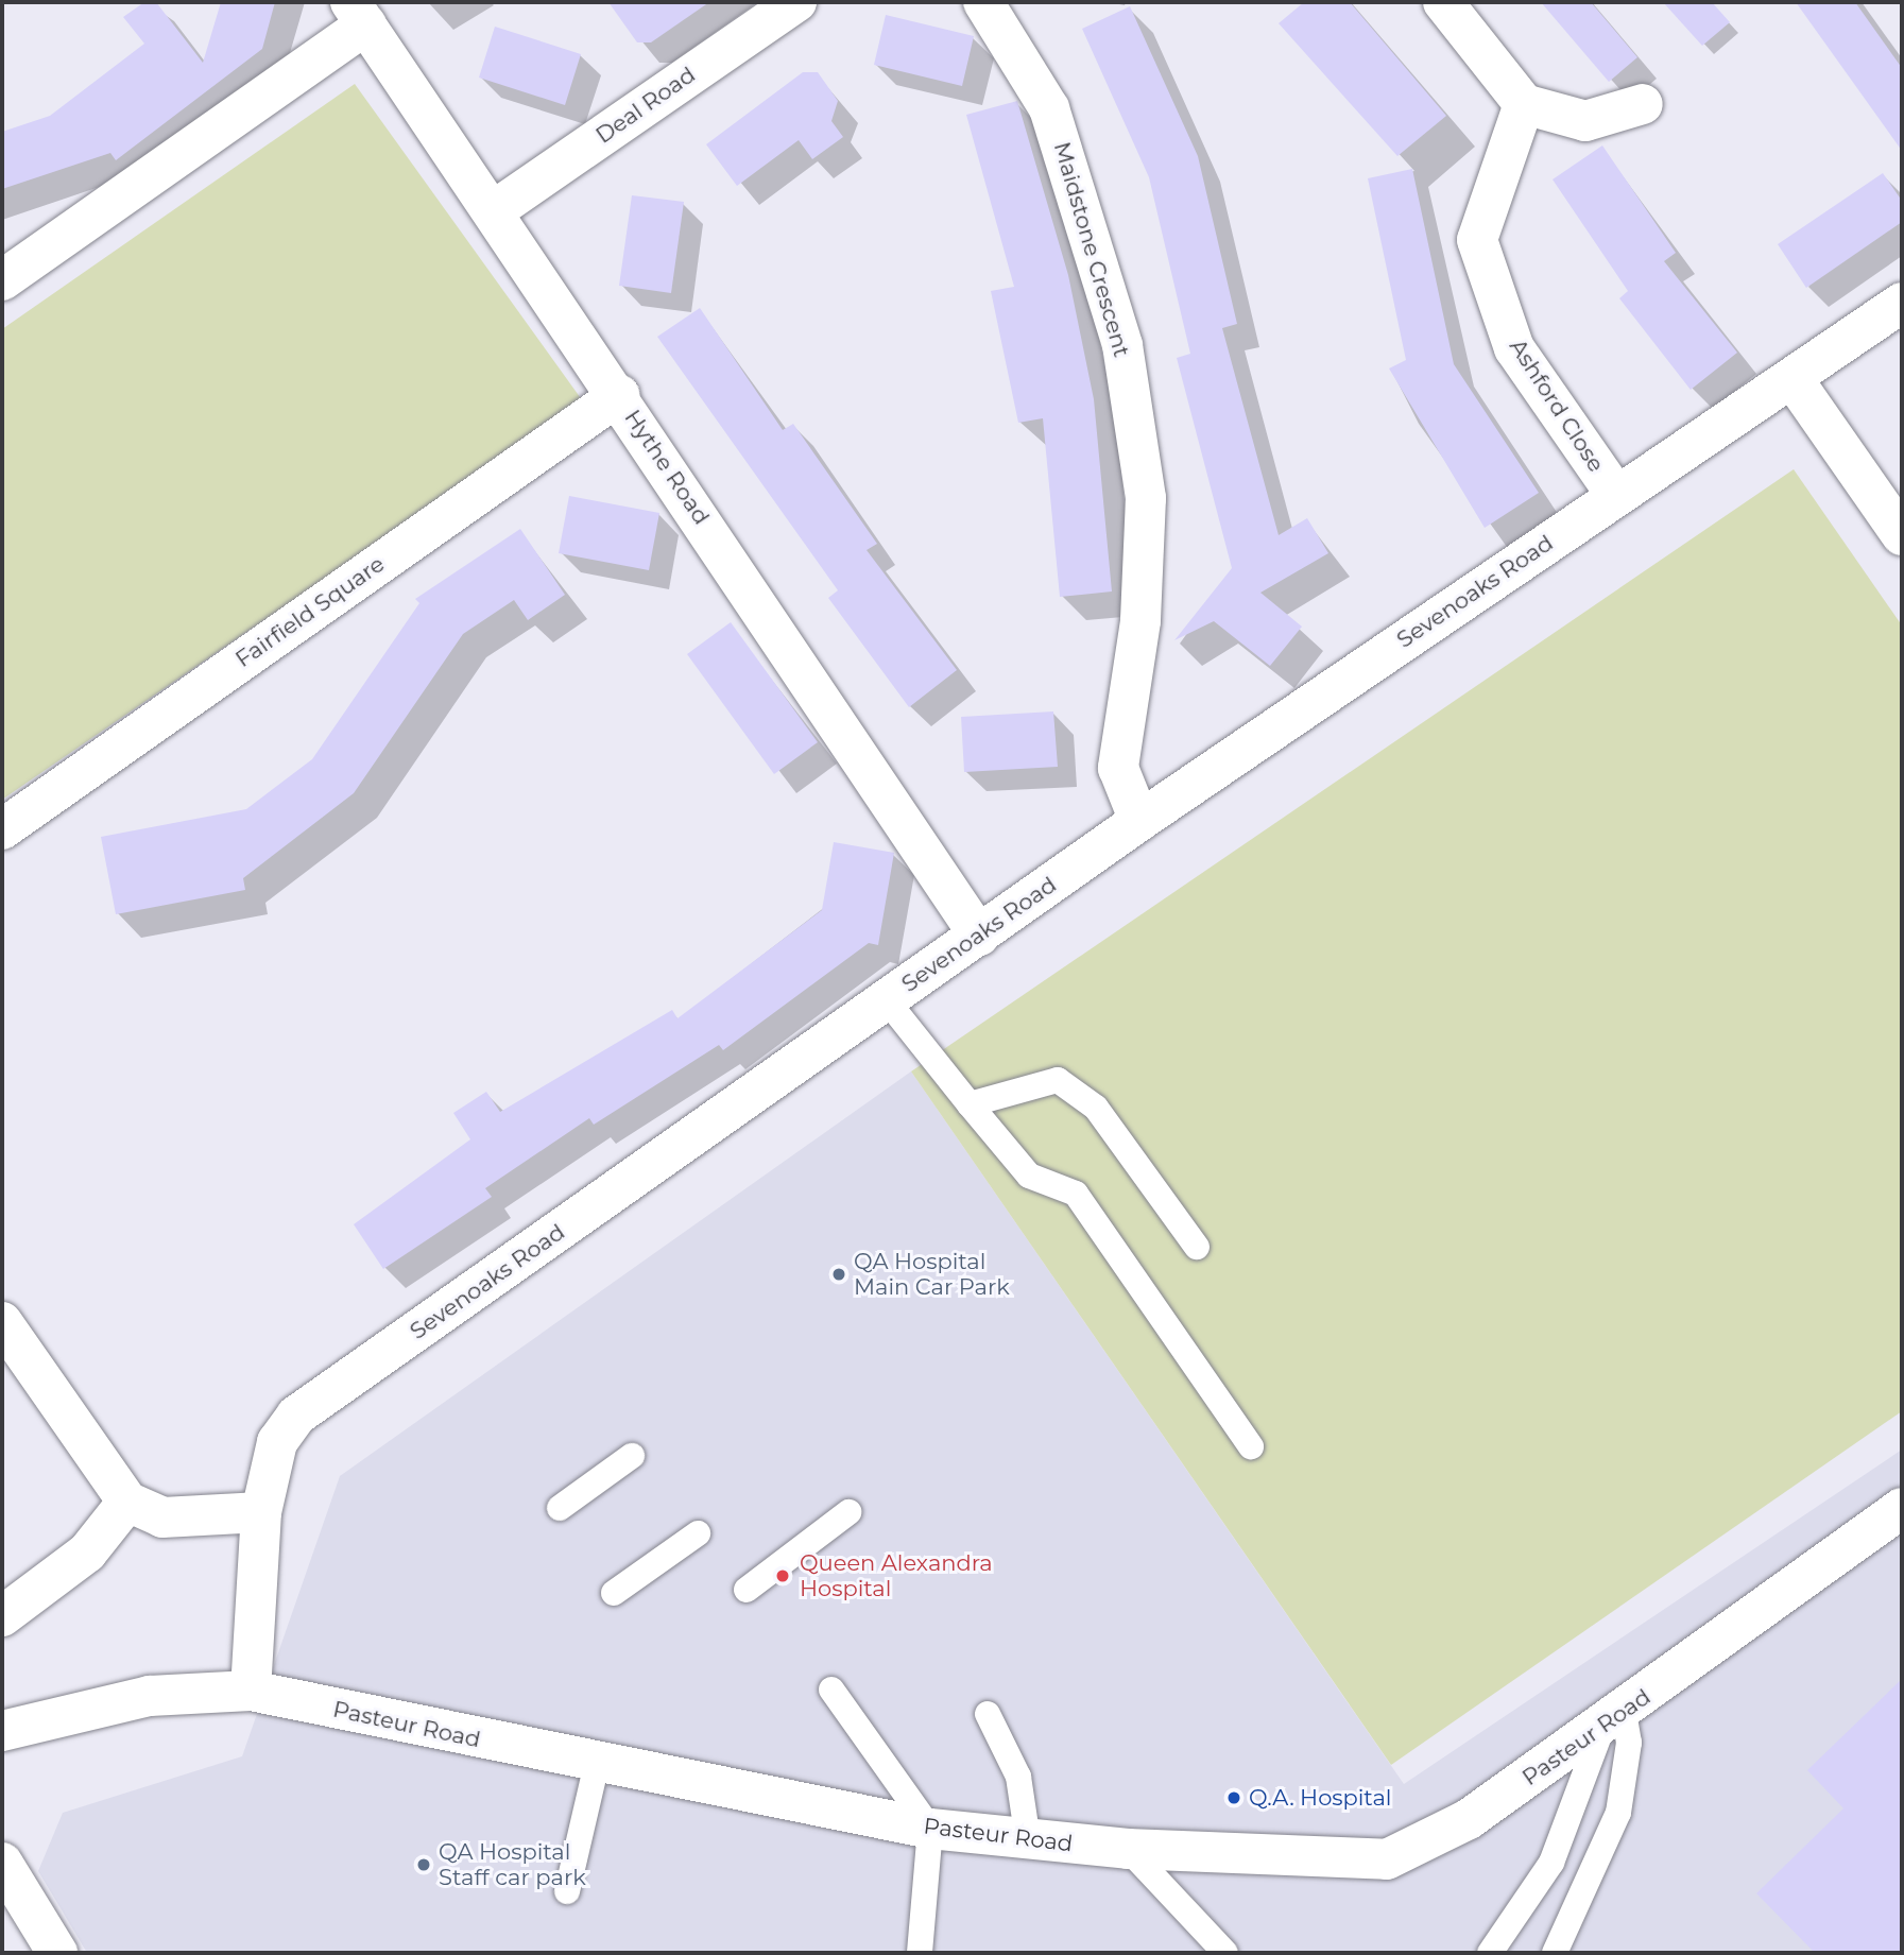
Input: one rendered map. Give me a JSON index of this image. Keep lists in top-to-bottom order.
{
  "streets": {
    "street": [
      "Deal Road",
      "Maidstone Crescent",
      "Ashford Close",
      "Hythe Road",
      "Sevenoaks Road",
      "Fairfield Square",
      "Pasteur Road"
    ]
  },
  "crossings": [
    ["Deal Road", "Hythe Road"],
    ["Maidstone Crescent", "Sevenoaks Road"],
    ["Ashford Close", "Sevenoaks Road"],
    ["Hythe Road", "Sevenoaks Road"],
    ["Hythe Road", "Fairfield Square"],
    ["Sevenoaks Road", "Pasteur Road"]
  ],
  "places": [
    "QA Hospital Main Car Park",
    "Queen Alexandra Hospital",
    "Q.A. Hospital",
    "QA Hospital Staff car park"
  ]
}
